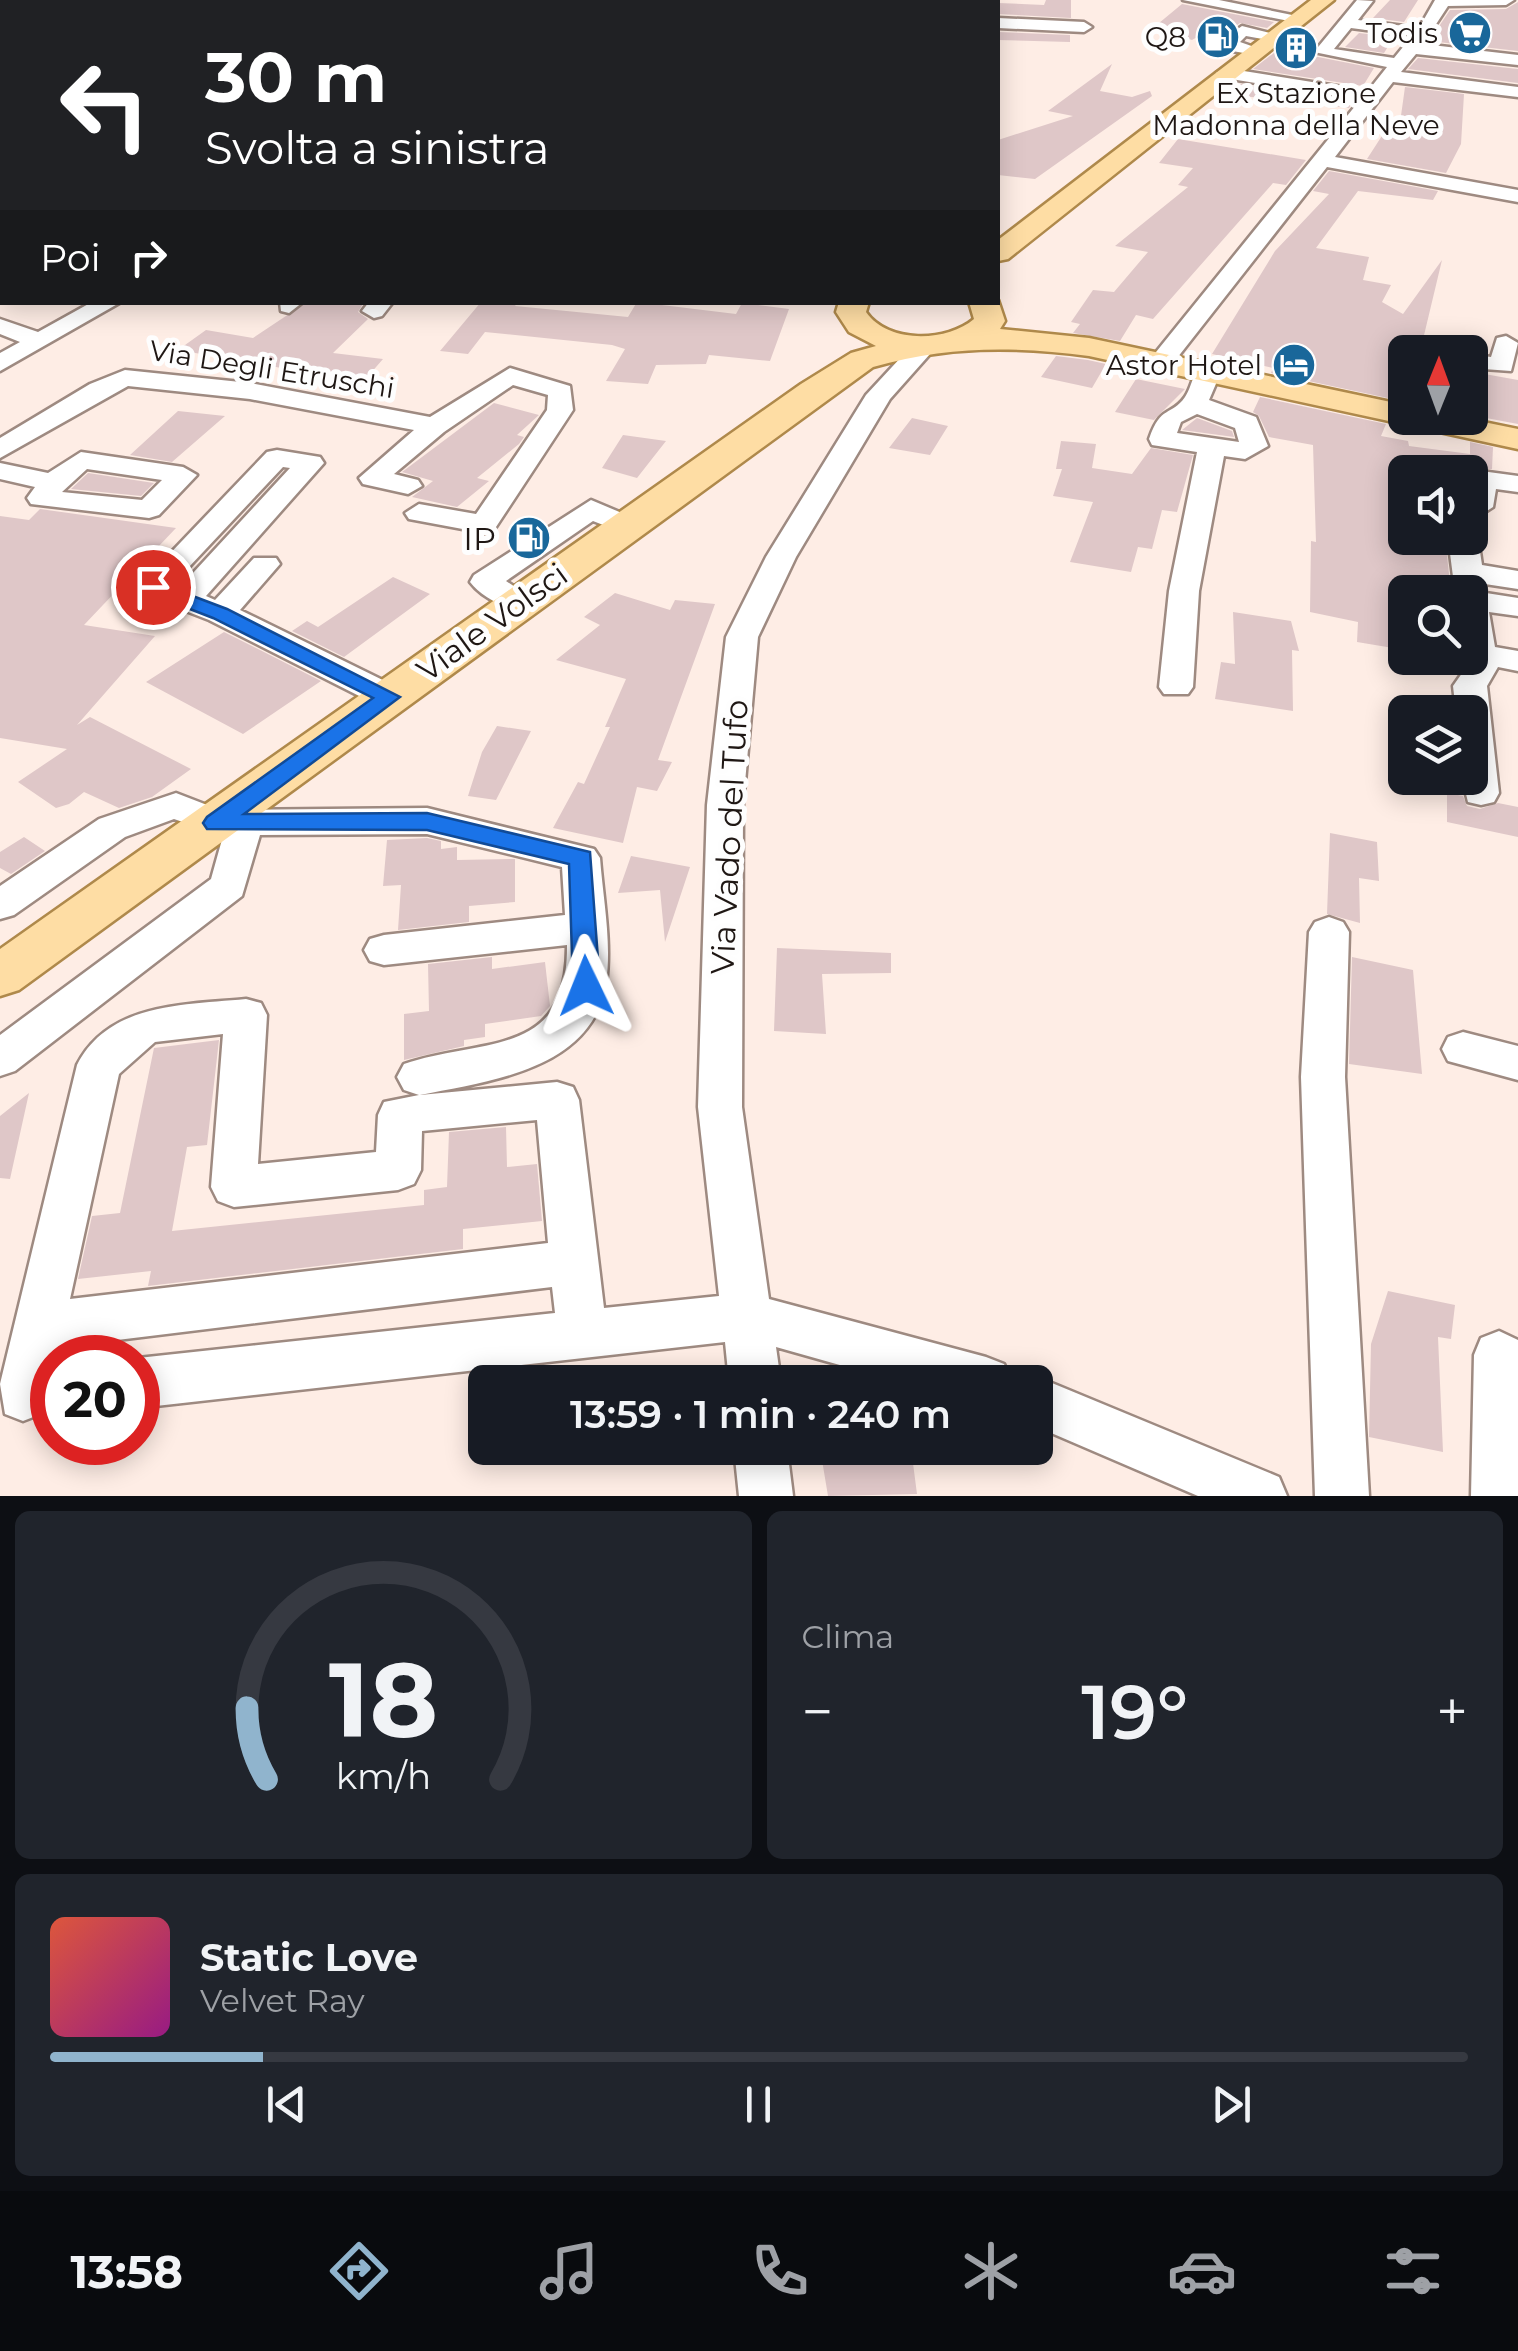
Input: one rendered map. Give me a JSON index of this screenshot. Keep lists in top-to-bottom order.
{
  "streets": {
    "main road": ["Viale Volsci"],
    "street": ["Via Degli Etruschi", "Via Vado del Tufo"]
  },
  "crossings": [
    ["Viale Volsci", "Via Vado del Tufo"]
  ],
  "places": {
    "supermarket": ["Todis"],
    "fuel station": ["Q8", "IP"],
    "building": ["Ex Stazione Madonna della Neve"],
    "hotel": ["Astor Hotel"]
  },
  "north": "top",
  "page": {
    "turn": ["30 m", "Svolta a sinistra"],
    "then": "Poi",
    "limit": "20",
    "trip": "13:59 · 1 min · 240 m",
    "tile": "Clima",
    "heat": ["−", "19°", "+"],
    "song": ["Static Love", "Velvet Ray"],
    "tabs": "13:58",
    "gauge": ["18", "km/h"]
  }
}
